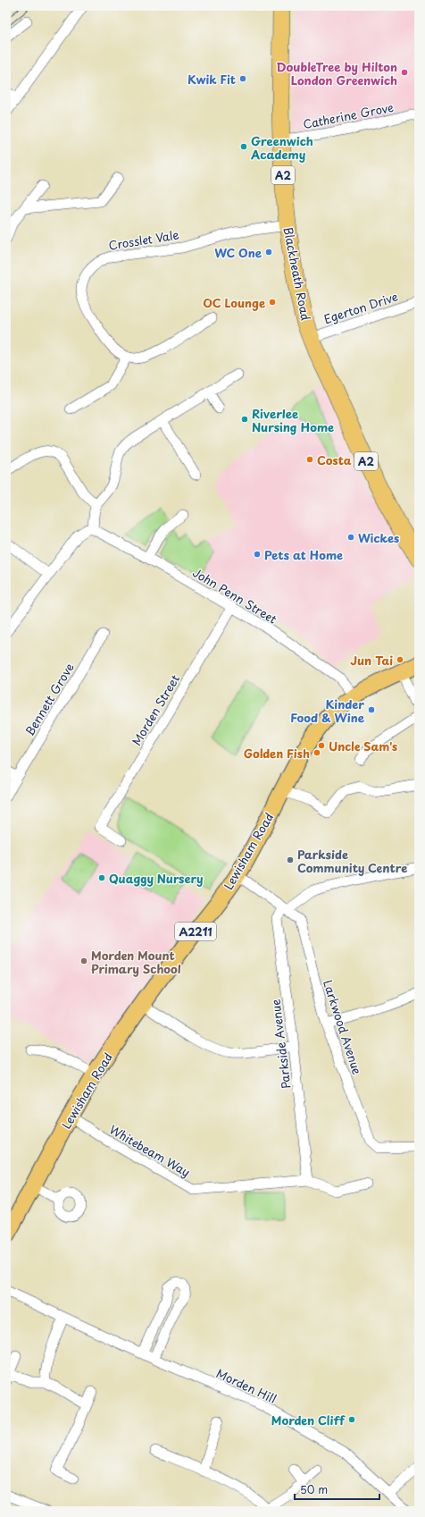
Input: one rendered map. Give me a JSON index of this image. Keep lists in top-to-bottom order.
{
  "streets": {
    "highway": ["A2", "Blackheath Road"],
    "main road": ["Lewisham Road", "A2211"],
    "street": [
      "Catherine Grove",
      "Crosslet Vale",
      "Egerton Drive",
      "John Penn Street",
      "Bennett Grove",
      "Morden Street",
      "Larkwood Avenue",
      "Parkside Avenue",
      "Whitebeam Way",
      "Morden Hill"
    ]
  },
  "crossings": [
    ["Catherine Grove", "Blackheath Road"],
    ["Crosslet Vale", "Blackheath Road"],
    ["Blackheath Road", "Egerton Drive"],
    ["John Penn Street", "Morden Street"],
    ["John Penn Street", "Lewisham Road"],
    ["Lewisham Road", "Whitebeam Way"],
    ["Larkwood Avenue", "Parkside Avenue"],
    ["Parkside Avenue", "Whitebeam Way"]
  ],
  "places": [
    "DoubleTree by Hilton London Greenwich",
    "Kwik Fit",
    "Greenwich Academy",
    "WC One",
    "OC Lounge",
    "Riverlee Nursing Home",
    "Costa",
    "Wickes",
    "Pets at Home",
    "Jun Tai",
    "Kinder Food & Wine",
    "Uncle Sam's",
    "Golden Fish",
    "Parkside Community Centre",
    "Quaggy Nursery",
    "Morden Mount Primary School",
    "Morden Cliff"
  ],
  "scale_bar": "50 m"
}
